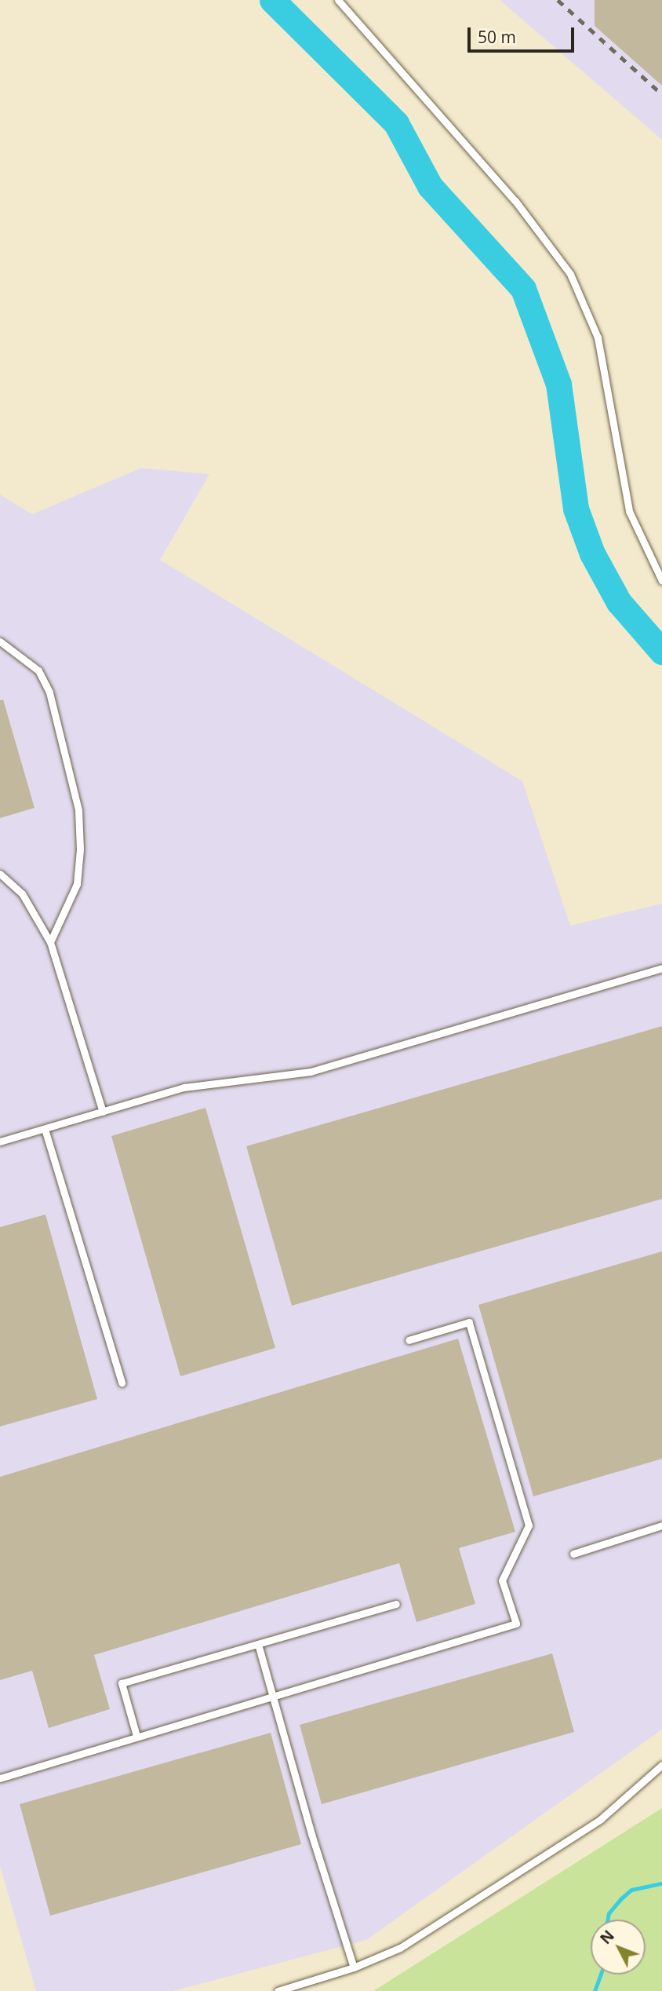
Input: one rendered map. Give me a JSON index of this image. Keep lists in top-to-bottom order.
{
  "scale_bar": "50 m",
  "north": "top left"
}
